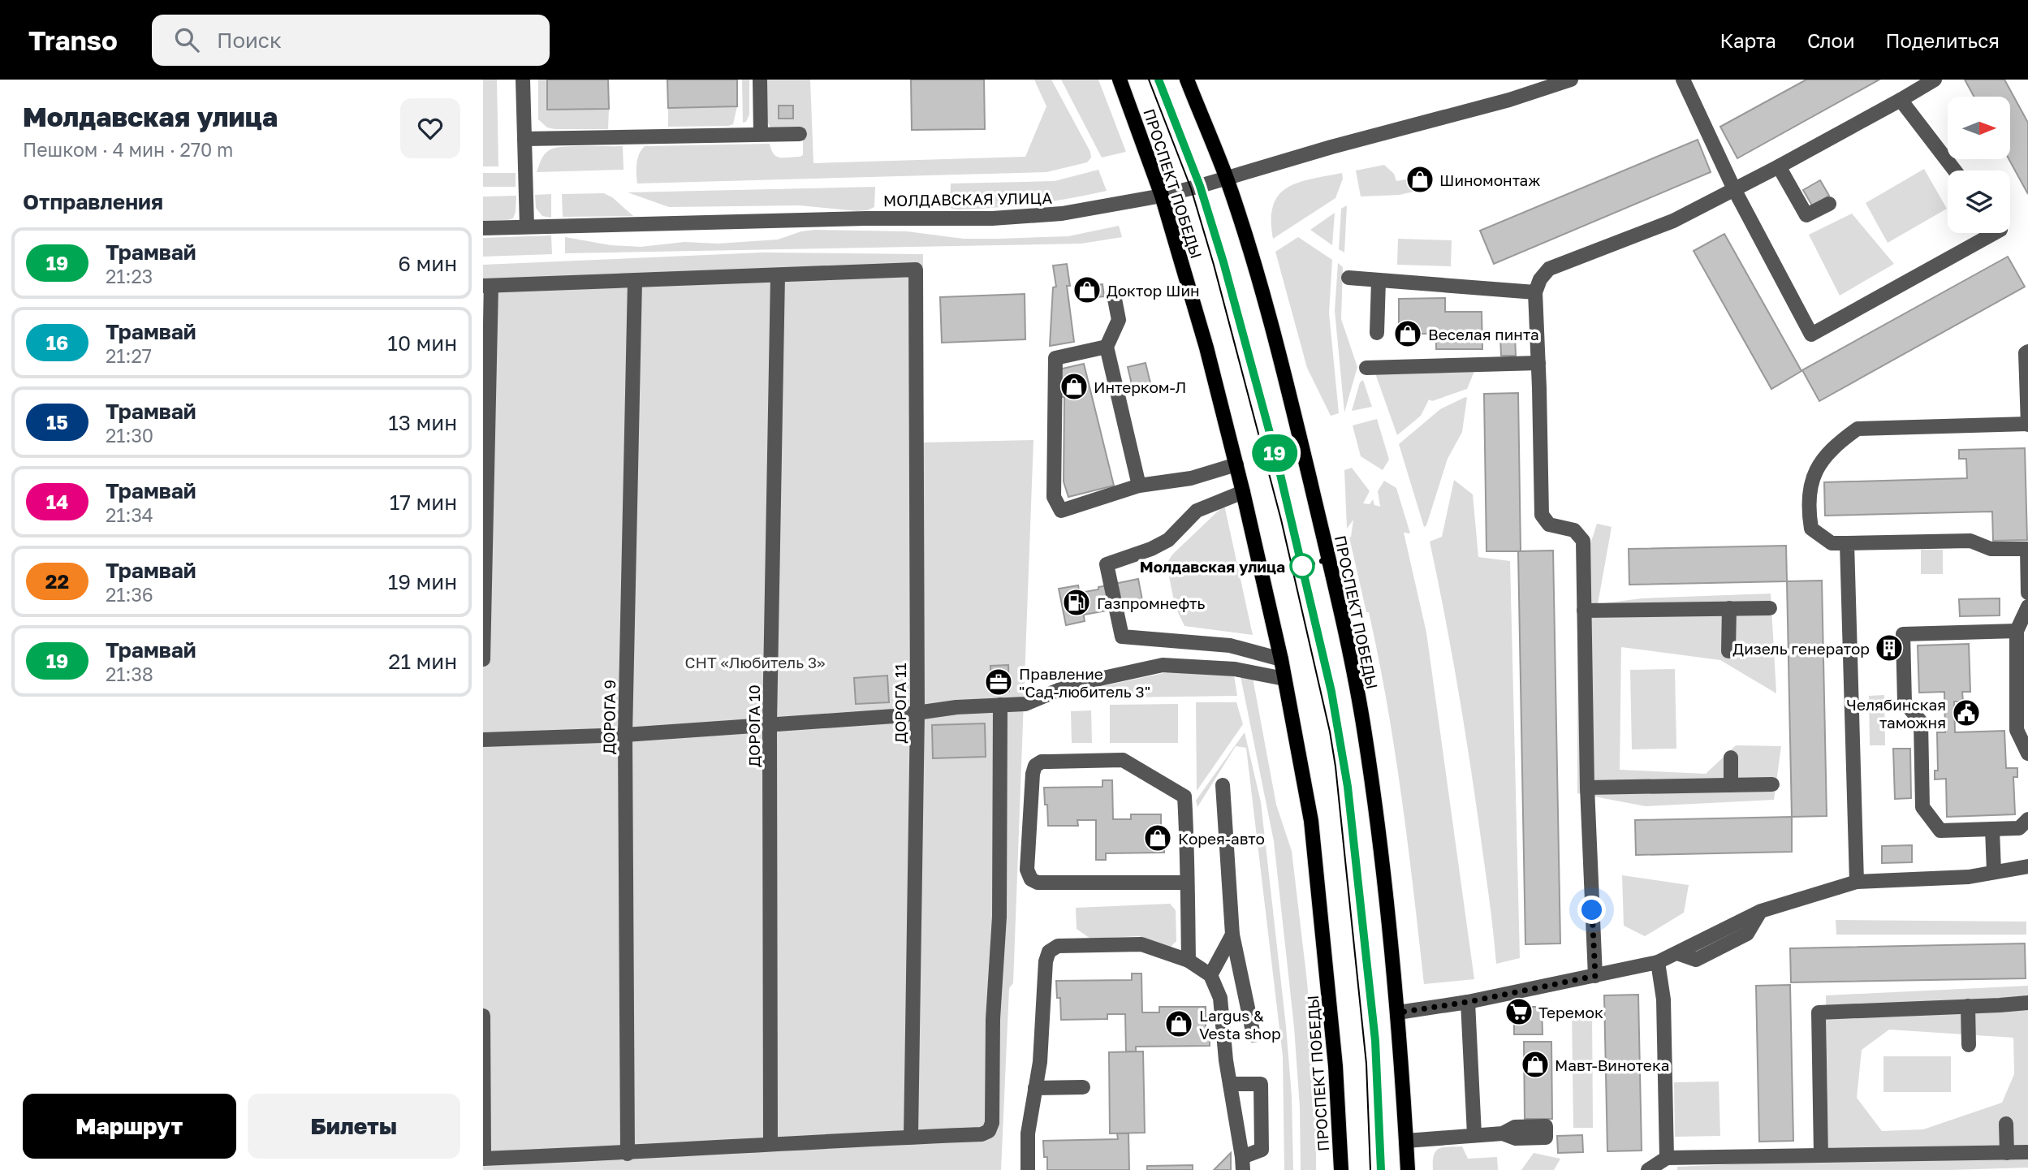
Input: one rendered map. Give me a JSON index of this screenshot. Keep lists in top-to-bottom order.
{
  "streets": {
    "main road": ["ПРОСПЕКТ ПОБЕДЫ"],
    "street": [
      "МОЛДАВСКАЯ УЛИЦА",
      "ДОРОГА 11",
      "ДОРОГА 9",
      "ДОРОГА 10"
    ]
  },
  "crossings": [
    ["ПРОСПЕКТ ПОБЕДЫ", "МОЛДАВСКАЯ УЛИЦА"],
    ["ДОРОГА 11", "ДОРОГА 10"]
  ],
  "parks": ["СНТ «Любитель 3»"],
  "places": {
    "shop": [
      "Шиномонтаж",
      "Доктор Шин",
      "Веселая пинта",
      "Интерком-Л",
      "Корея-авто",
      "Largus & Vesta shop",
      "Мавт-Винотека"
    ],
    "other": ["Молдавская улица"],
    "fuel station": ["Газпромнефть"],
    "building": ["Дизель генератор"],
    "office": ["Правление \"Сад-любитель 3\""],
    "public building": ["Челябинская таможня"],
    "supermarket": ["Теремок"]
  },
  "lines": ["tram line 19"],
  "north": "right",
  "page": {
    "header": "Transo",
    "search": "Поиск",
    "nav": ["Карта", "Слои", "Поделиться"],
    "heading": [
      ["Молдавская улица", "Пешком · 4 мин · 270 m"],
      "Отправления"
    ],
    "on_map": "19",
    "list": [
      {
        "mark": "19",
        "name": "Трамвай",
        "note": "21:23",
        "value": "6 мин"
      },
      {
        "mark": "16",
        "name": "Трамвай",
        "note": "21:27",
        "value": "10 мин"
      },
      {
        "mark": "15",
        "name": "Трамвай",
        "note": "21:30",
        "value": "13 мин"
      },
      {
        "mark": "14",
        "name": "Трамвай",
        "note": "21:34",
        "value": "17 мин"
      },
      {
        "mark": "22",
        "name": "Трамвай",
        "note": "21:36",
        "value": "19 мин"
      },
      {
        "mark": "19",
        "name": "Трамвай",
        "note": "21:38",
        "value": "21 мин"
      }
    ],
    "buttons": ["Маршрут", "Билеты"]
  }
}
